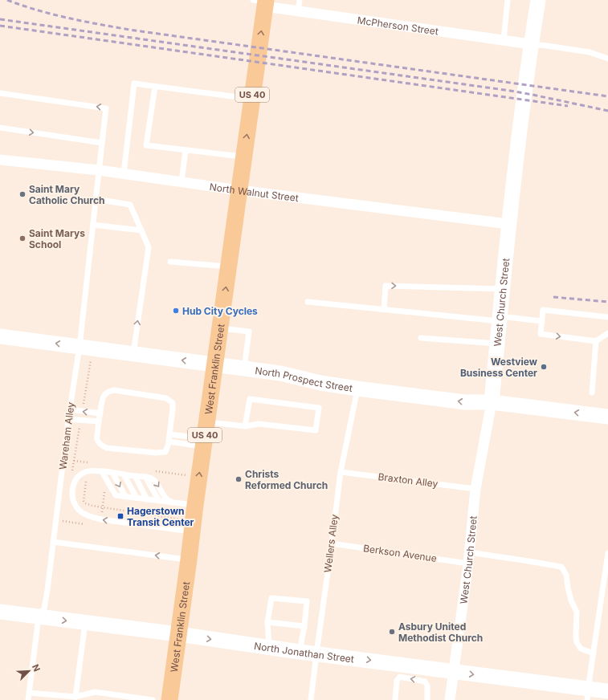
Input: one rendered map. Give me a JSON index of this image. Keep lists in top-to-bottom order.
{
  "streets": {
    "main road": [
      "US 40",
      "West Church Street",
      "West Franklin Street",
      "North Prospect Street",
      "North Jonathan Street"
    ],
    "street": ["McPherson Street", "North Walnut Street"],
    "lane": [
      "Wareham Alley",
      "Braxton Alley",
      "Wellers Alley",
      "Berkson Avenue"
    ]
  },
  "crossings": [
    ["McPherson Street", "West Church Street"],
    ["McPherson Street", "West Franklin Street"],
    ["North Walnut Street", "West Church Street"],
    ["North Walnut Street", "West Franklin Street"],
    ["North Walnut Street", "Wareham Alley"],
    ["West Church Street", "North Prospect Street"],
    ["West Church Street", "Braxton Alley"],
    ["West Church Street", "Berkson Avenue"],
    ["West Church Street", "North Jonathan Street"],
    ["West Franklin Street", "North Prospect Street"],
    ["West Franklin Street", "North Jonathan Street"],
    ["North Prospect Street", "Wareham Alley"],
    ["North Prospect Street", "Wellers Alley"],
    ["Wareham Alley", "North Jonathan Street"],
    ["Braxton Alley", "Wellers Alley"],
    ["Wellers Alley", "Berkson Avenue"],
    ["Wellers Alley", "North Jonathan Street"]
  ],
  "one_way": ["West Franklin Street", "North Prospect Street", "North Jonathan Street"],
  "places": {
    "other": [
      "Saint Mary Catholic Church",
      "Saint Marys School",
      "Hub City Cycles",
      "Westview Business Center",
      "Christs Reformed Church",
      "Asbury United Methodist Church"
    ],
    "transit": ["Hagerstown Transit Center"]
  },
  "north": "top right"
}
